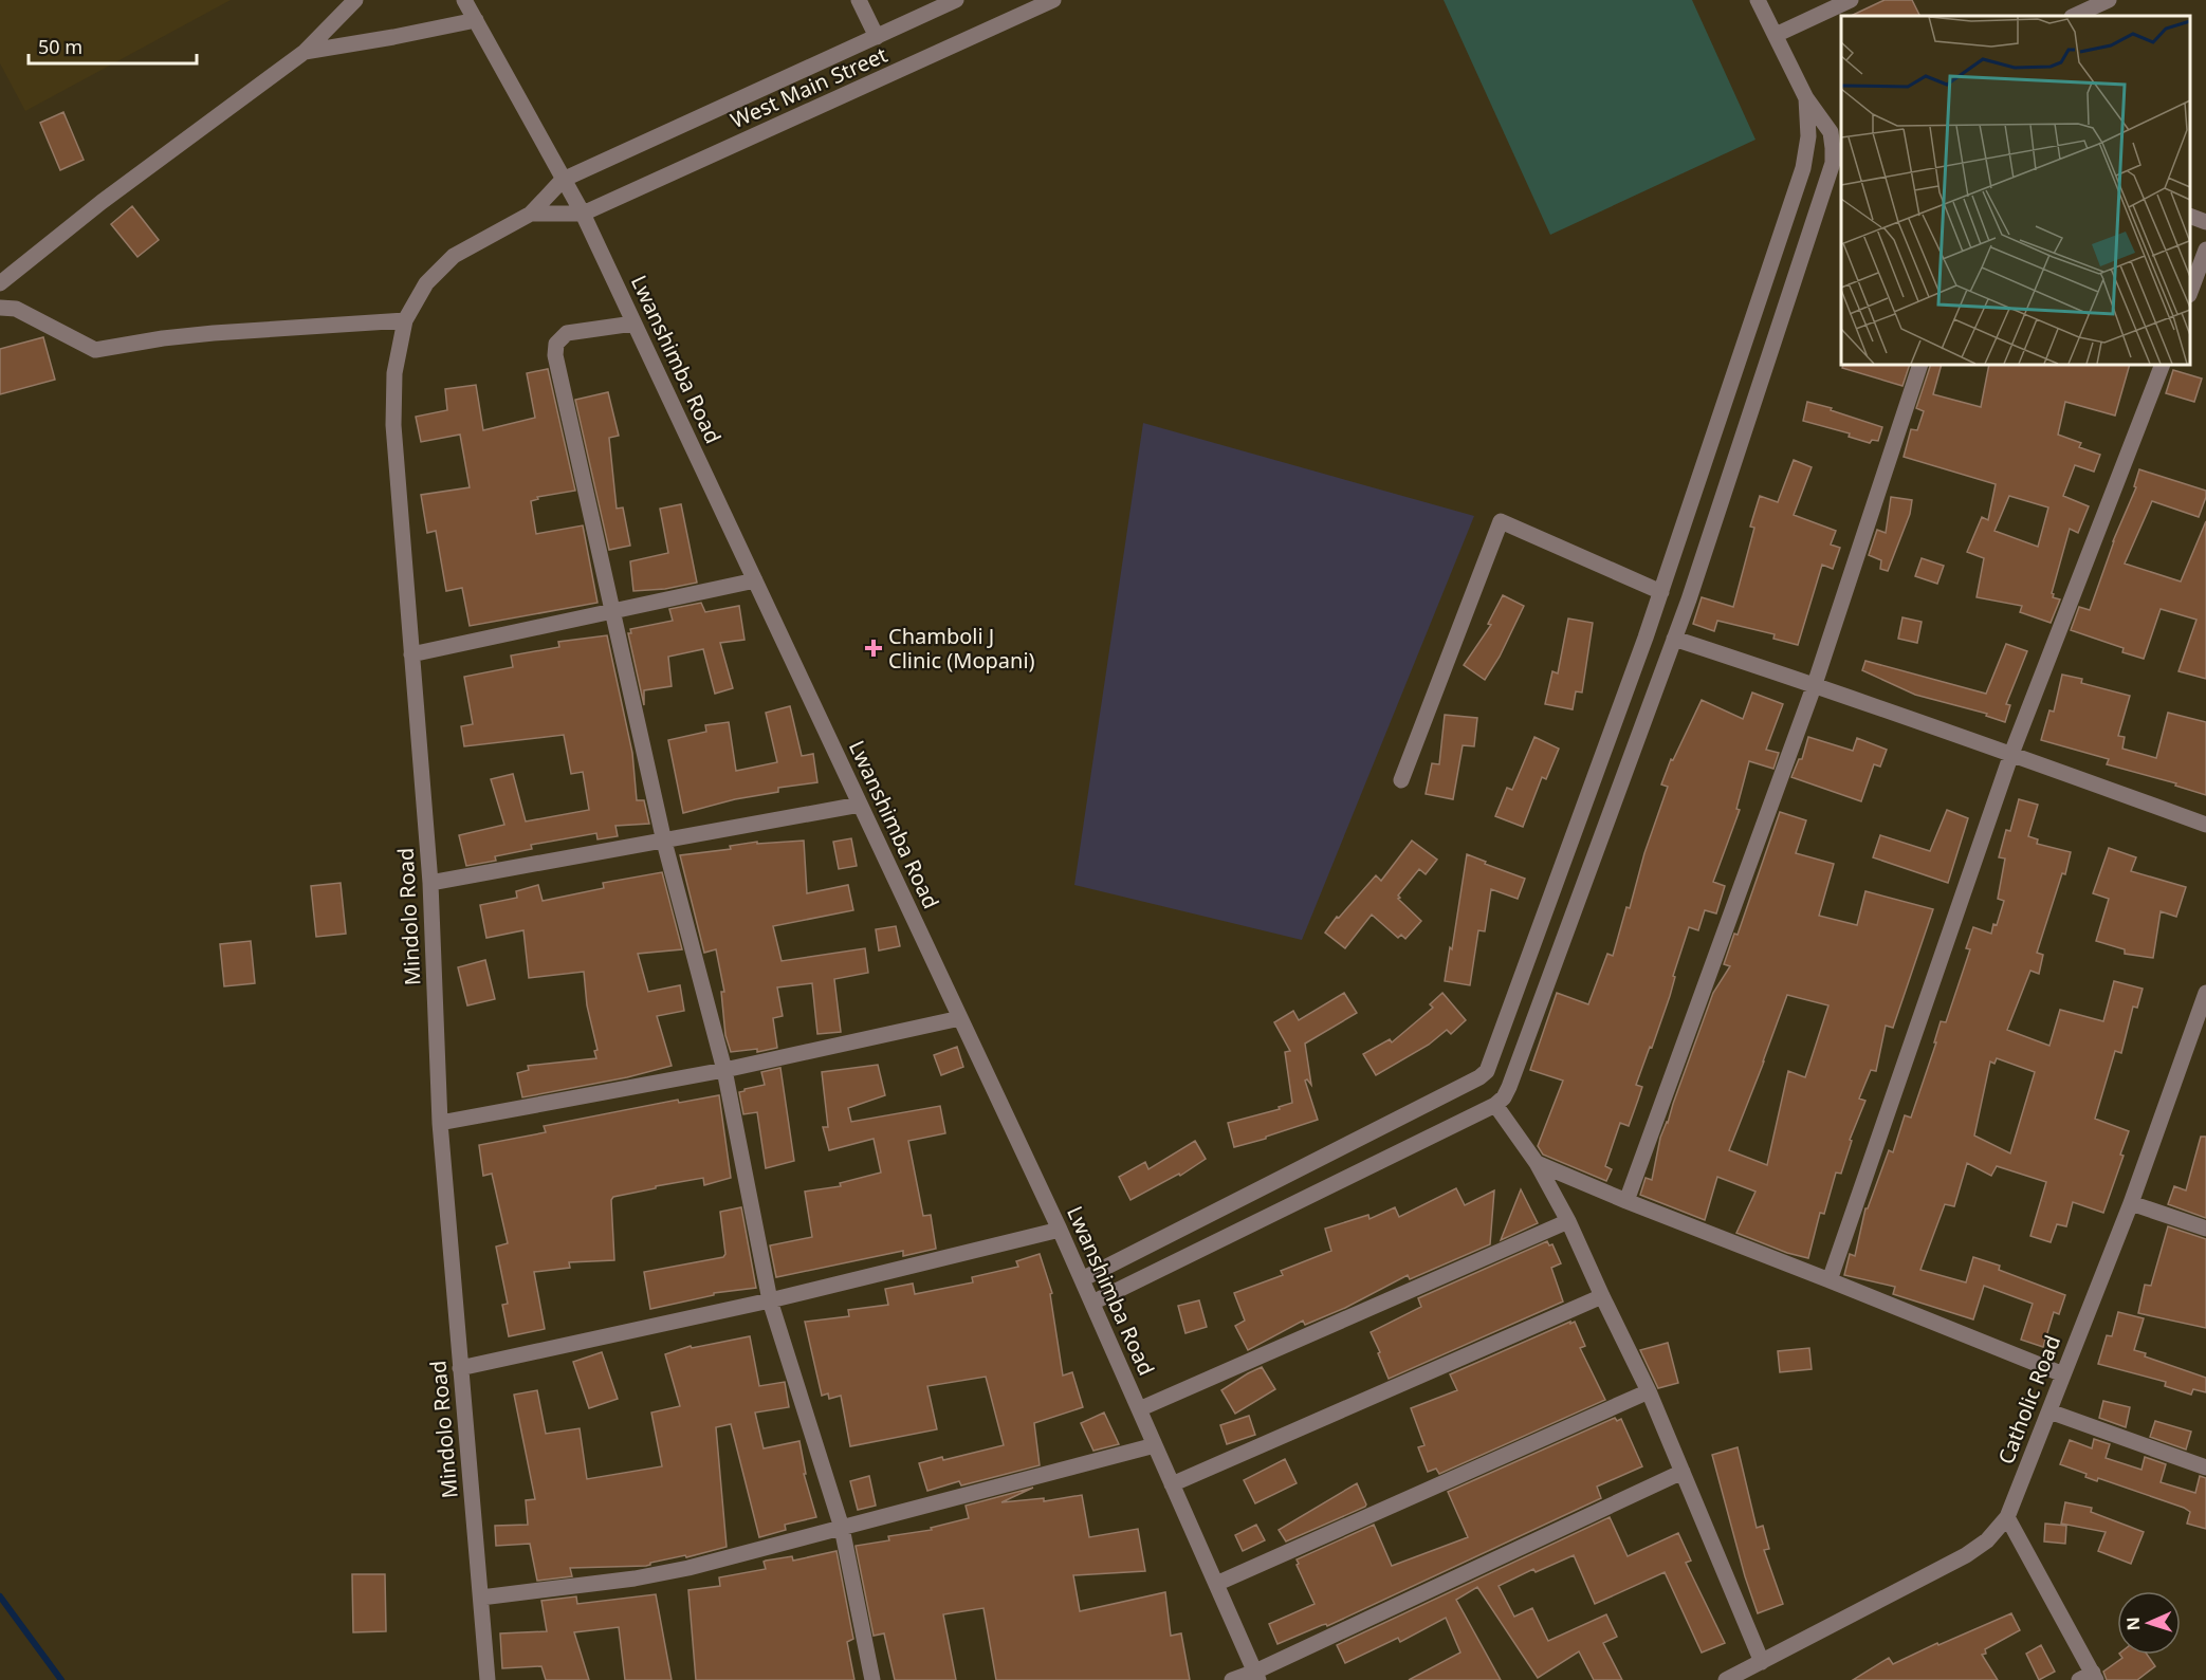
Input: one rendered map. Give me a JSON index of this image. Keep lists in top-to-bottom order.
{
  "streets": {
    "street": [
      "West Main Street",
      "Lwanshimba Road",
      "Mindolo Road",
      "Catholic Road"
    ]
  },
  "crossings": [
    ["West Main Street", "Lwanshimba Road"],
    ["West Main Street", "Mindolo Road"],
    ["Lwanshimba Road", "Mindolo Road"]
  ],
  "places": {
    "health": ["Chamboli J Clinic (Mopani)"]
  },
  "scale_bar": "50 m",
  "north": "left"
}
